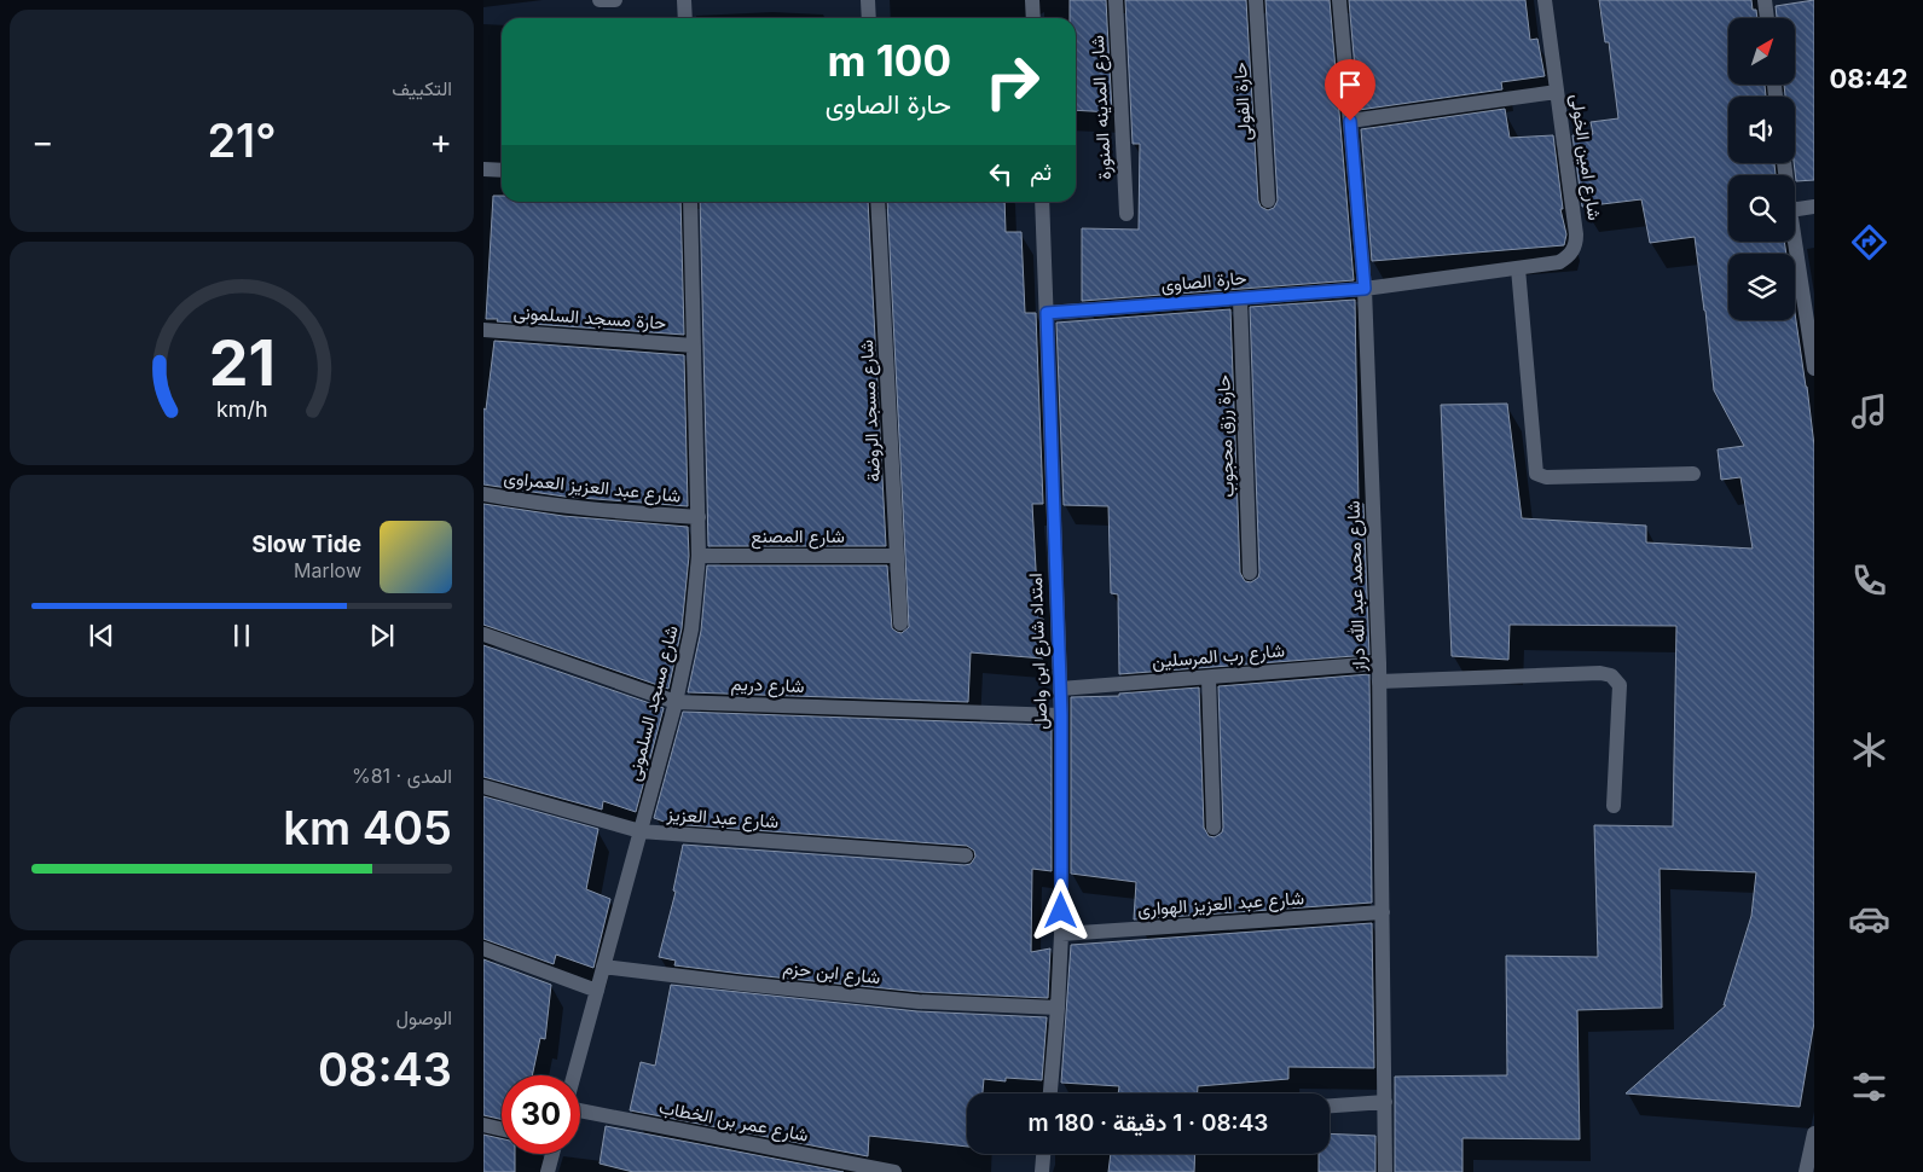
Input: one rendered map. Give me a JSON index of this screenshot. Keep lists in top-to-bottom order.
{
  "streets": {
    "street": [
      "حارة الفولى",
      "شارع المدينه المنورة",
      "شارع امين الخولى",
      "حارة الصاوى",
      "حارة مسجد السلمونى",
      "شارع مسجد الروضة",
      "حارة رزق محجوب",
      "شارع عبد العزيز العمراوى",
      "شارع المصنع",
      "شارع محمد عبد الله دراز",
      "امتداد شارع ابن واصل",
      "شارع رب المرسلين",
      "شارع دريم",
      "شارع مسجد السلمونى",
      "شارع عبد العزيز",
      "شارع عبد العزيز الهوارى",
      "شارع ابن حزم",
      "شارع عمر بن الخطاب"
    ]
  },
  "crossings": [
    ["شارع امين الخولى", "حارة الصاوى"],
    ["شارع امين الخولى", "شارع محمد عبد الله دراز"],
    ["حارة الصاوى", "حارة رزق محجوب"],
    ["حارة الصاوى", "شارع محمد عبد الله دراز"],
    ["حارة الصاوى", "امتداد شارع ابن واصل"],
    ["حارة مسجد السلمونى", "شارع مسجد السلمونى"],
    ["شارع مسجد الروضة", "شارع المصنع"],
    ["شارع عبد العزيز العمراوى", "شارع مسجد السلمونى"],
    ["شارع المصنع", "شارع مسجد السلمونى"],
    ["شارع محمد عبد الله دراز", "شارع رب المرسلين"],
    ["شارع محمد عبد الله دراز", "شارع عبد العزيز الهوارى"],
    ["امتداد شارع ابن واصل", "شارع رب المرسلين"],
    ["امتداد شارع ابن واصل", "شارع دريم"],
    ["امتداد شارع ابن واصل", "شارع عبد العزيز الهوارى"],
    ["امتداد شارع ابن واصل", "شارع ابن حزم"],
    ["شارع دريم", "شارع مسجد السلمونى"],
    ["شارع مسجد السلمونى", "شارع عبد العزيز"],
    ["شارع مسجد السلمونى", "شارع ابن حزم"]
  ],
  "north": "top right",
  "page": {
    "tabs": "08:42",
    "tile": [
      "التكييف",
      ["المدى · 81%", "405 km"],
      ["الوصول", "08:43"]
    ],
    "turn": ["100 m", "حارة الصاوى"],
    "heat": ["−", "21°", "+"],
    "then": "ثم",
    "song": ["Slow Tide", "Marlow"],
    "limit": "30",
    "trip": "08:43 · 1 دقيقة · 180 m",
    "gauge": ["21", "km/h"]
  }
}
